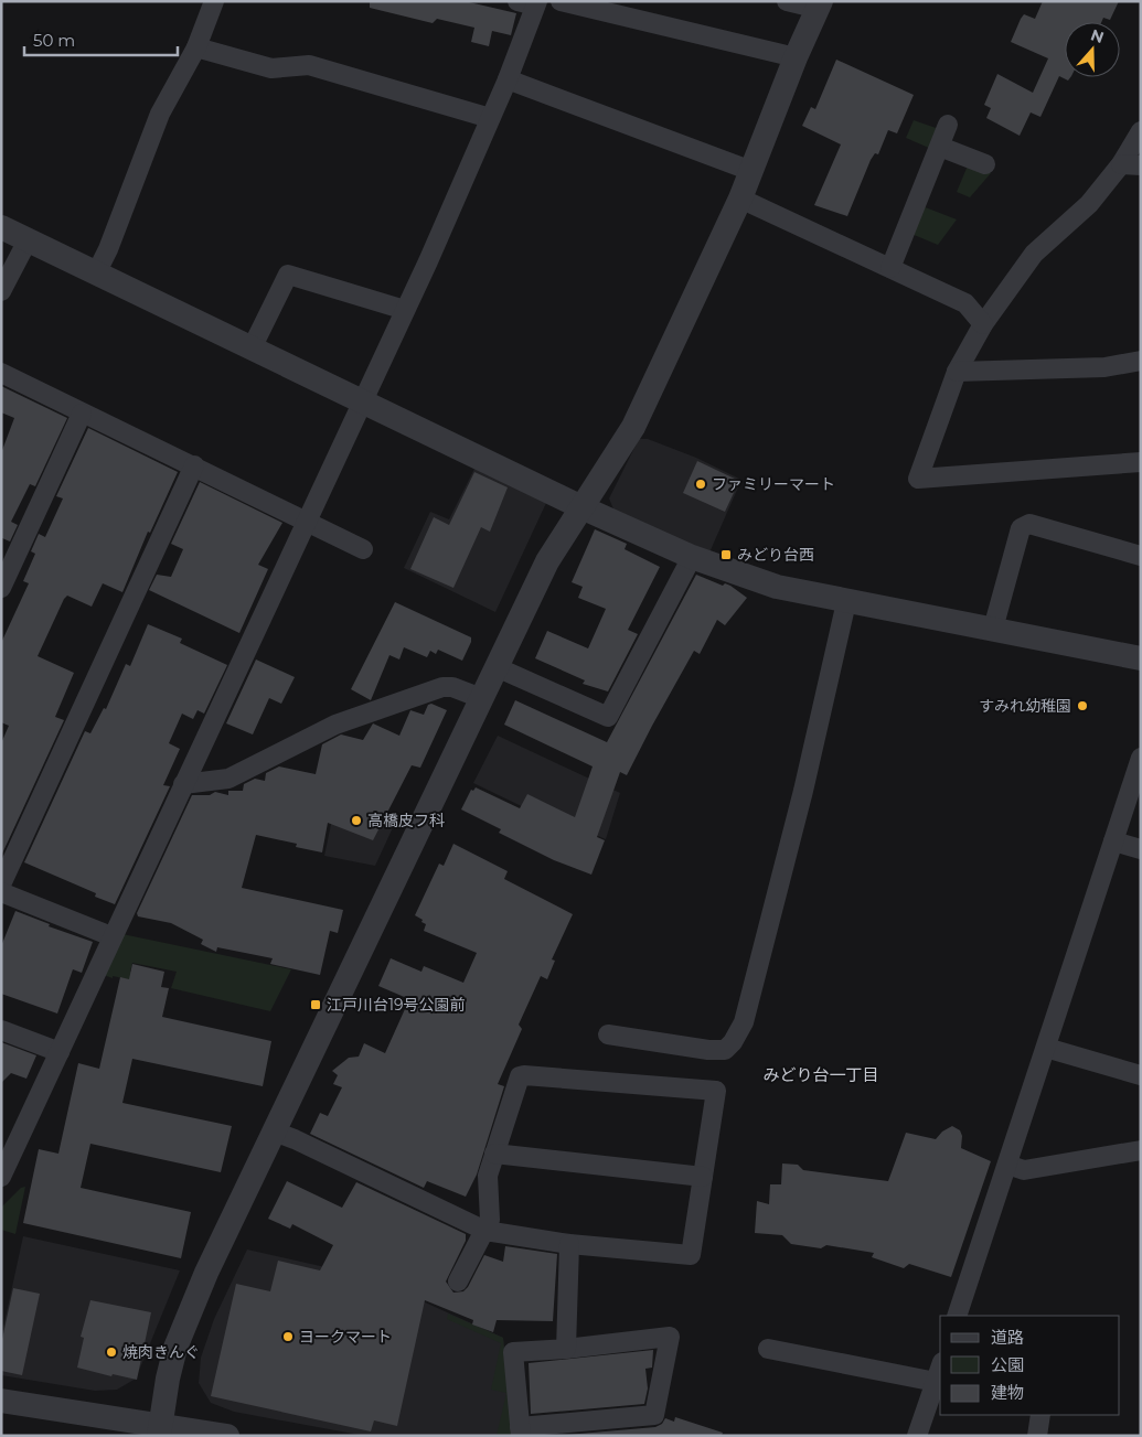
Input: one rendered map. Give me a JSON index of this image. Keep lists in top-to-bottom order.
{
  "districts": ["みどり台一丁目"],
  "places": {
    "other": [
      "ファミリーマート",
      "すみれ幼稚園",
      "高橋皮フ科",
      "ヨークマート",
      "焼肉きんぐ"
    ],
    "transit": ["みどり台西", "江戸川台19号公園前"]
  },
  "legend": ["道路", "公園", "建物"],
  "scale_bar": "50 m",
  "north": "top"
}
